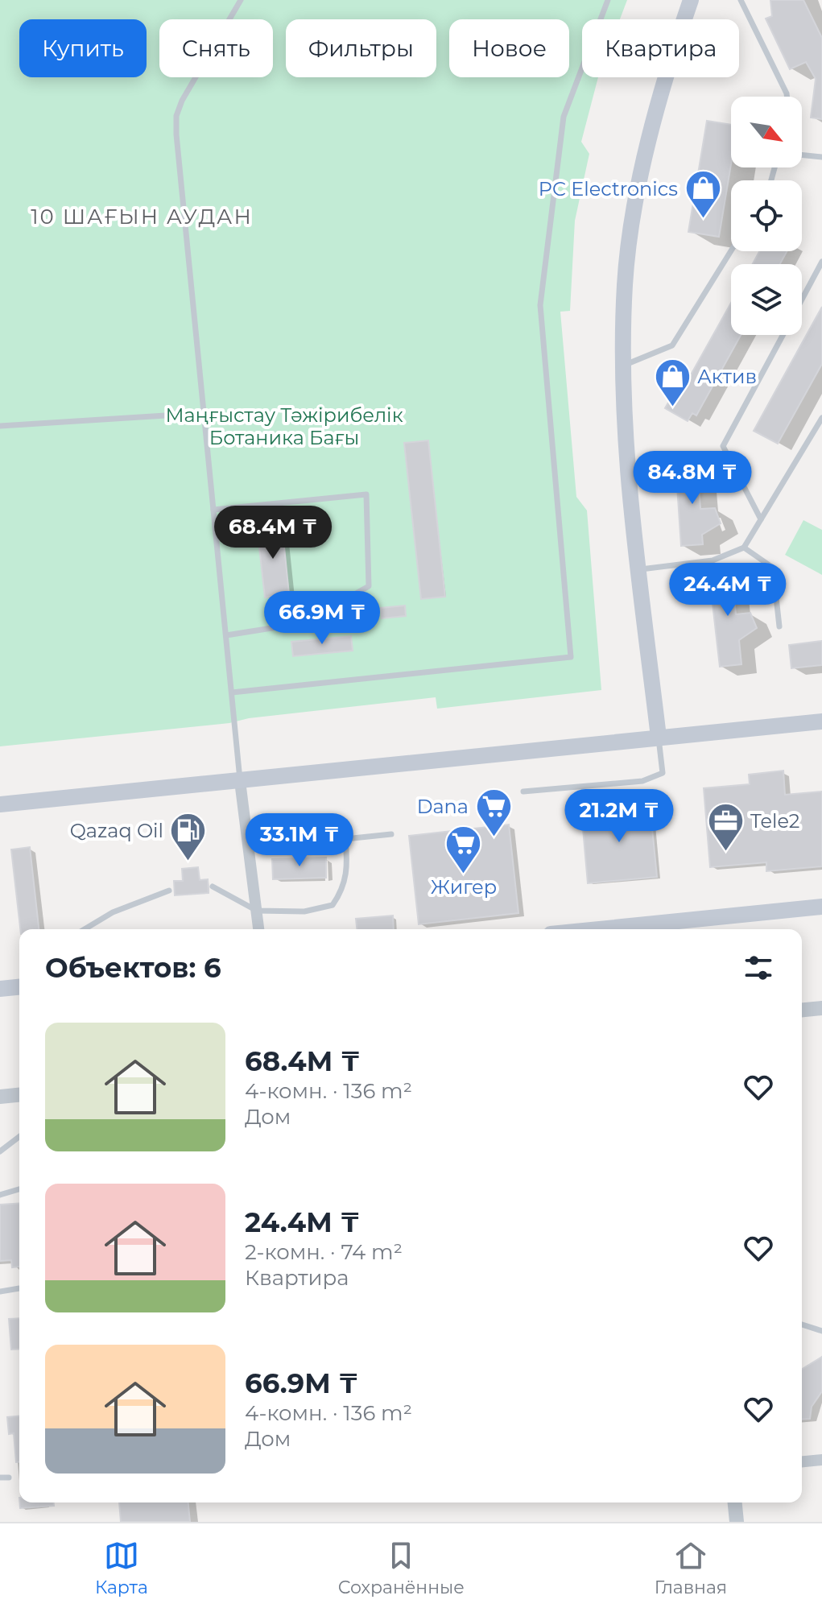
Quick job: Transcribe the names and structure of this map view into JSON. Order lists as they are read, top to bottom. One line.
{"districts":["10 ШАҒЫН АУДАН"],"parks":["Маңғыстау Тәжірибелік Ботаника Бағы"],"places":{"shop":["PC Electronics","Актив"],"supermarket":["Dana","Жигер"],"office":["Tele2"],"fuel station":["Qazaq Oil"]},"north":"bottom right","page":{"chip":["Купить","Снять","Фильтры","Новое","Квартира"],"price":["84.8M ₸","68.4M ₸","24.4M ₸","66.9M ₸","21.2M ₸","33.1M ₸"],"heading":"Объектов: 6","list":[{"name":"68.4M ₸","note":"4-комн. · 136 m² · Дом"},{"name":"24.4M ₸","note":"2-комн. · 74 m² · Квартира"},{"name":"66.9M ₸","note":"4-комн. · 136 m² · Дом"}],"tabs":["Карта","Сохранённые","Главная"]}}
